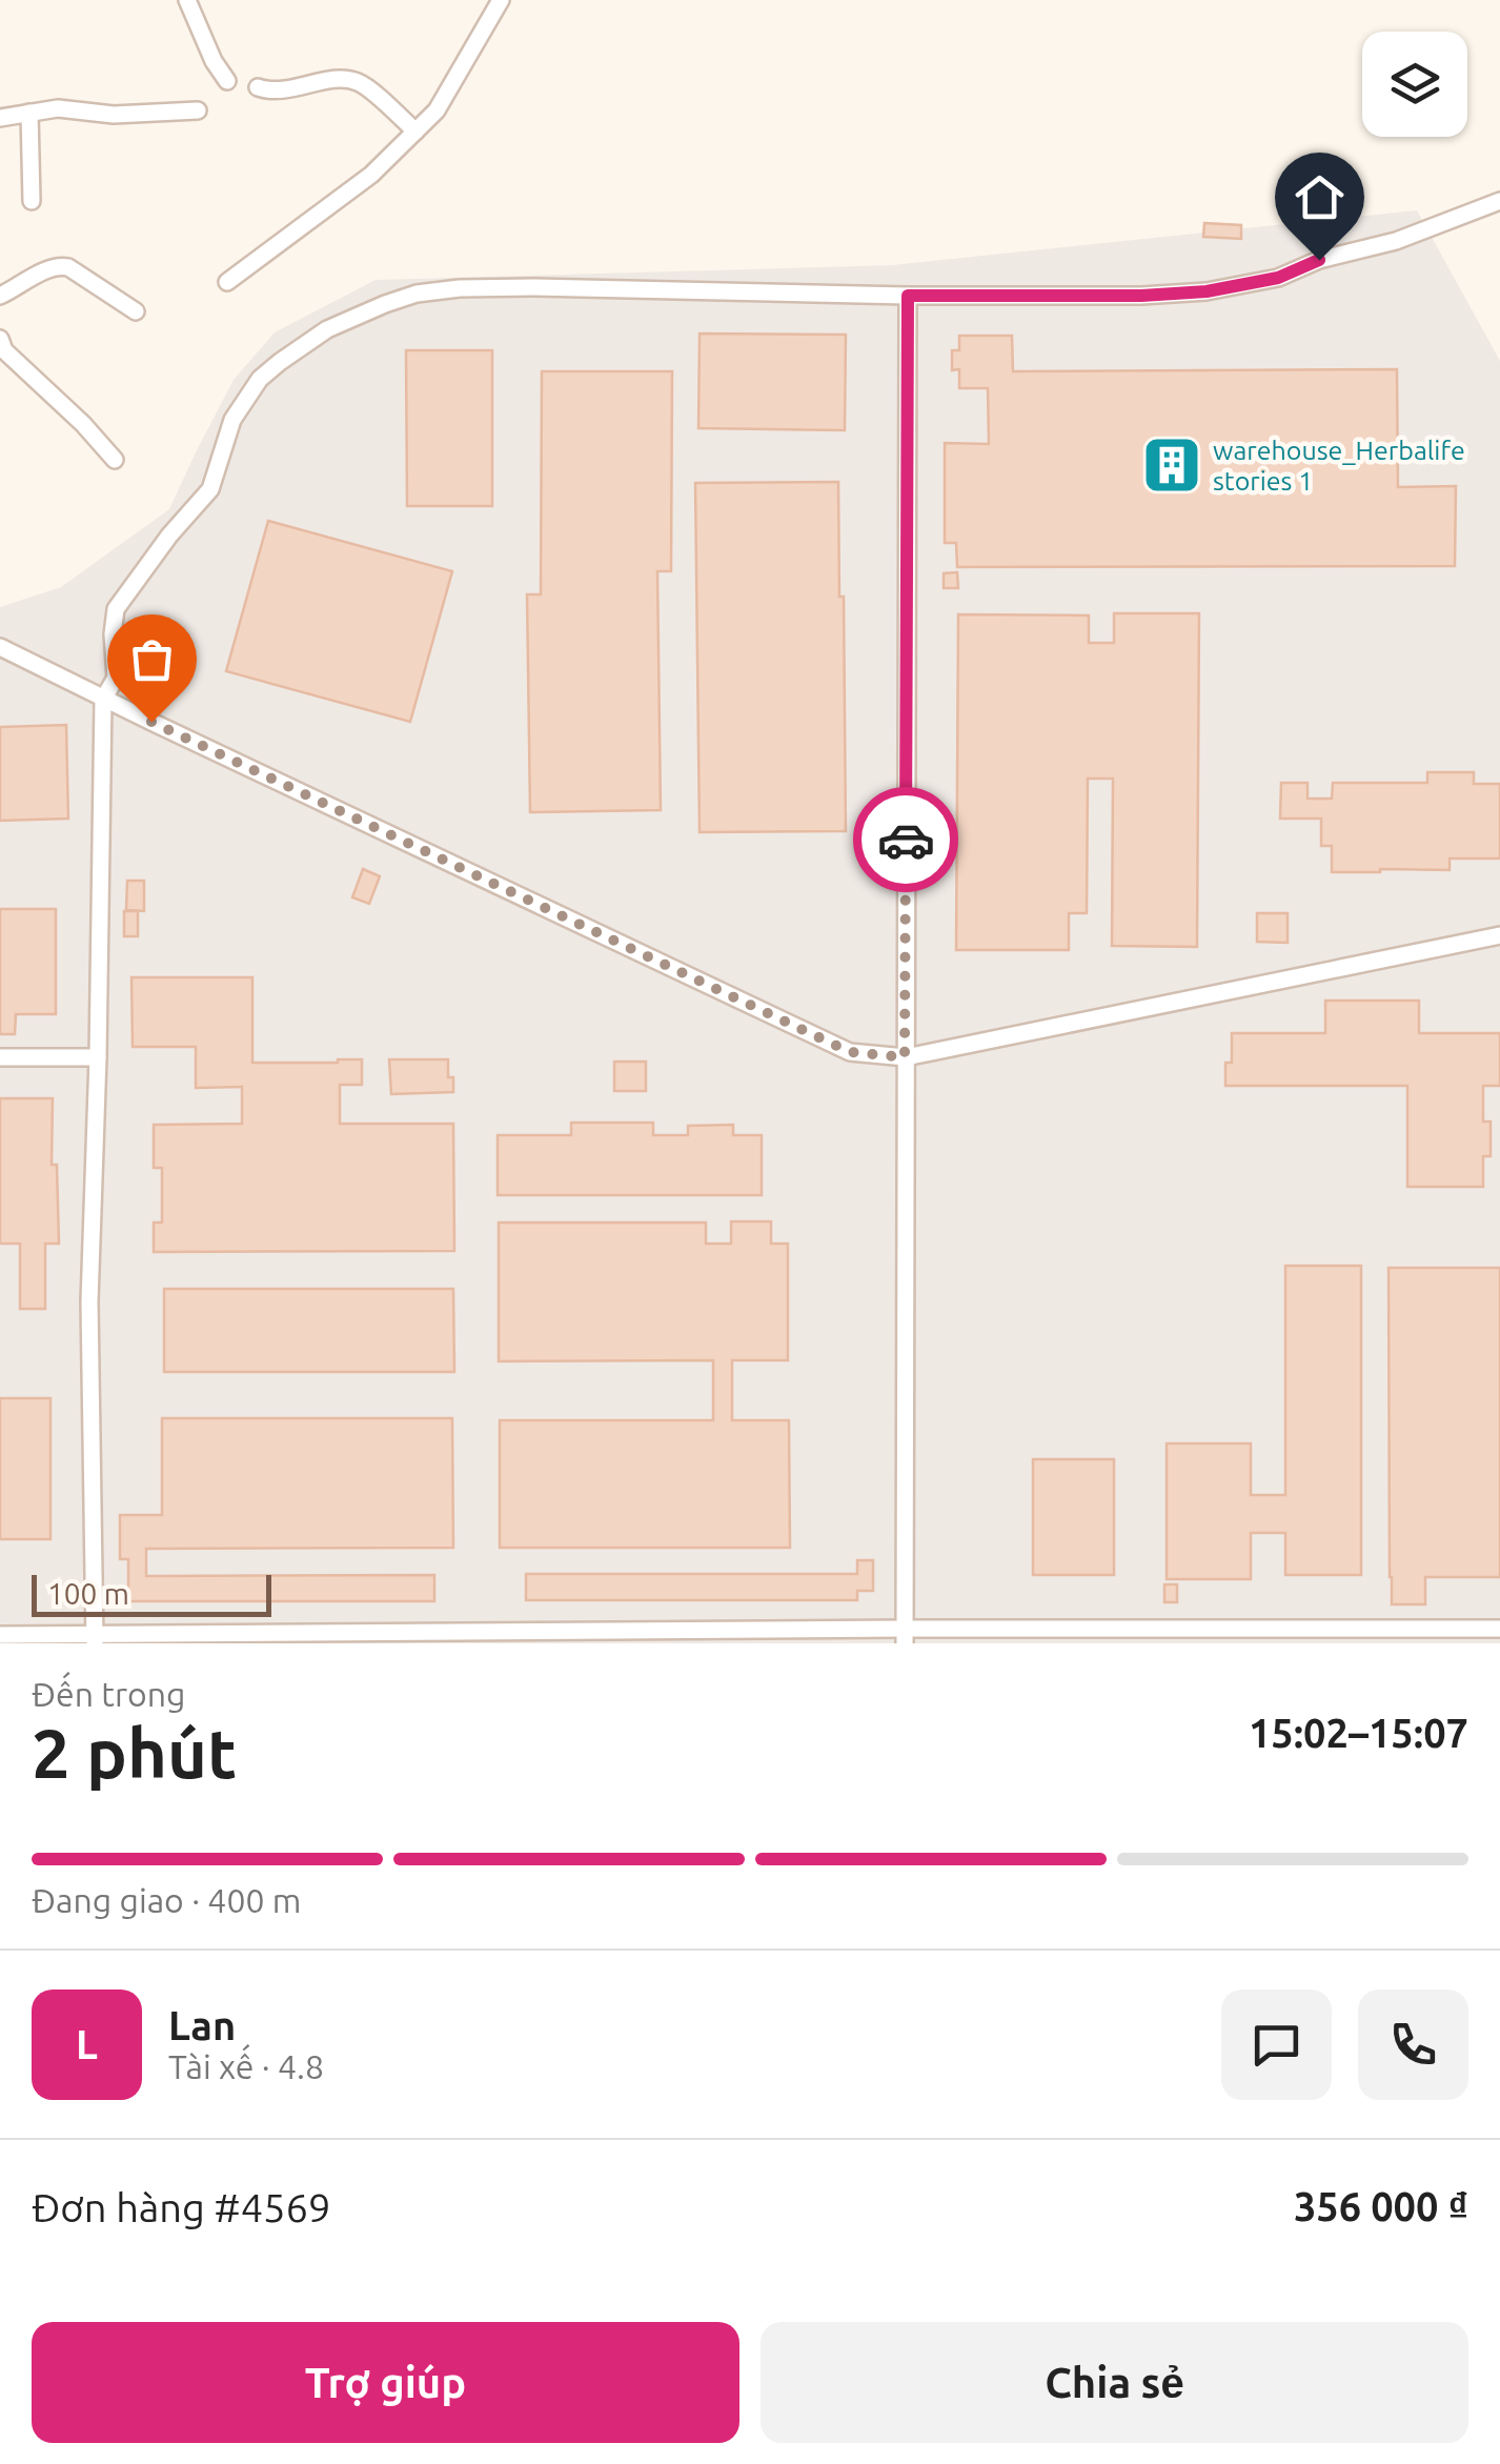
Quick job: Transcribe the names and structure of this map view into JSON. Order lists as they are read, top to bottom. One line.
{"places":{"building":["warehouse_Herbalife stories 1"]},"scale_bar":"100 m","page":{"scale":"100 m","heading":["2 phút","Đến trong","15:02–15:07"],"panel":["Lan","Tài xế · 4.8","Đơn hàng #4569","356 000 ₫"],"bar":"Đang giao · 400 m","round":"L","buttons":["Trợ giúp","Chia sẻ"]}}
